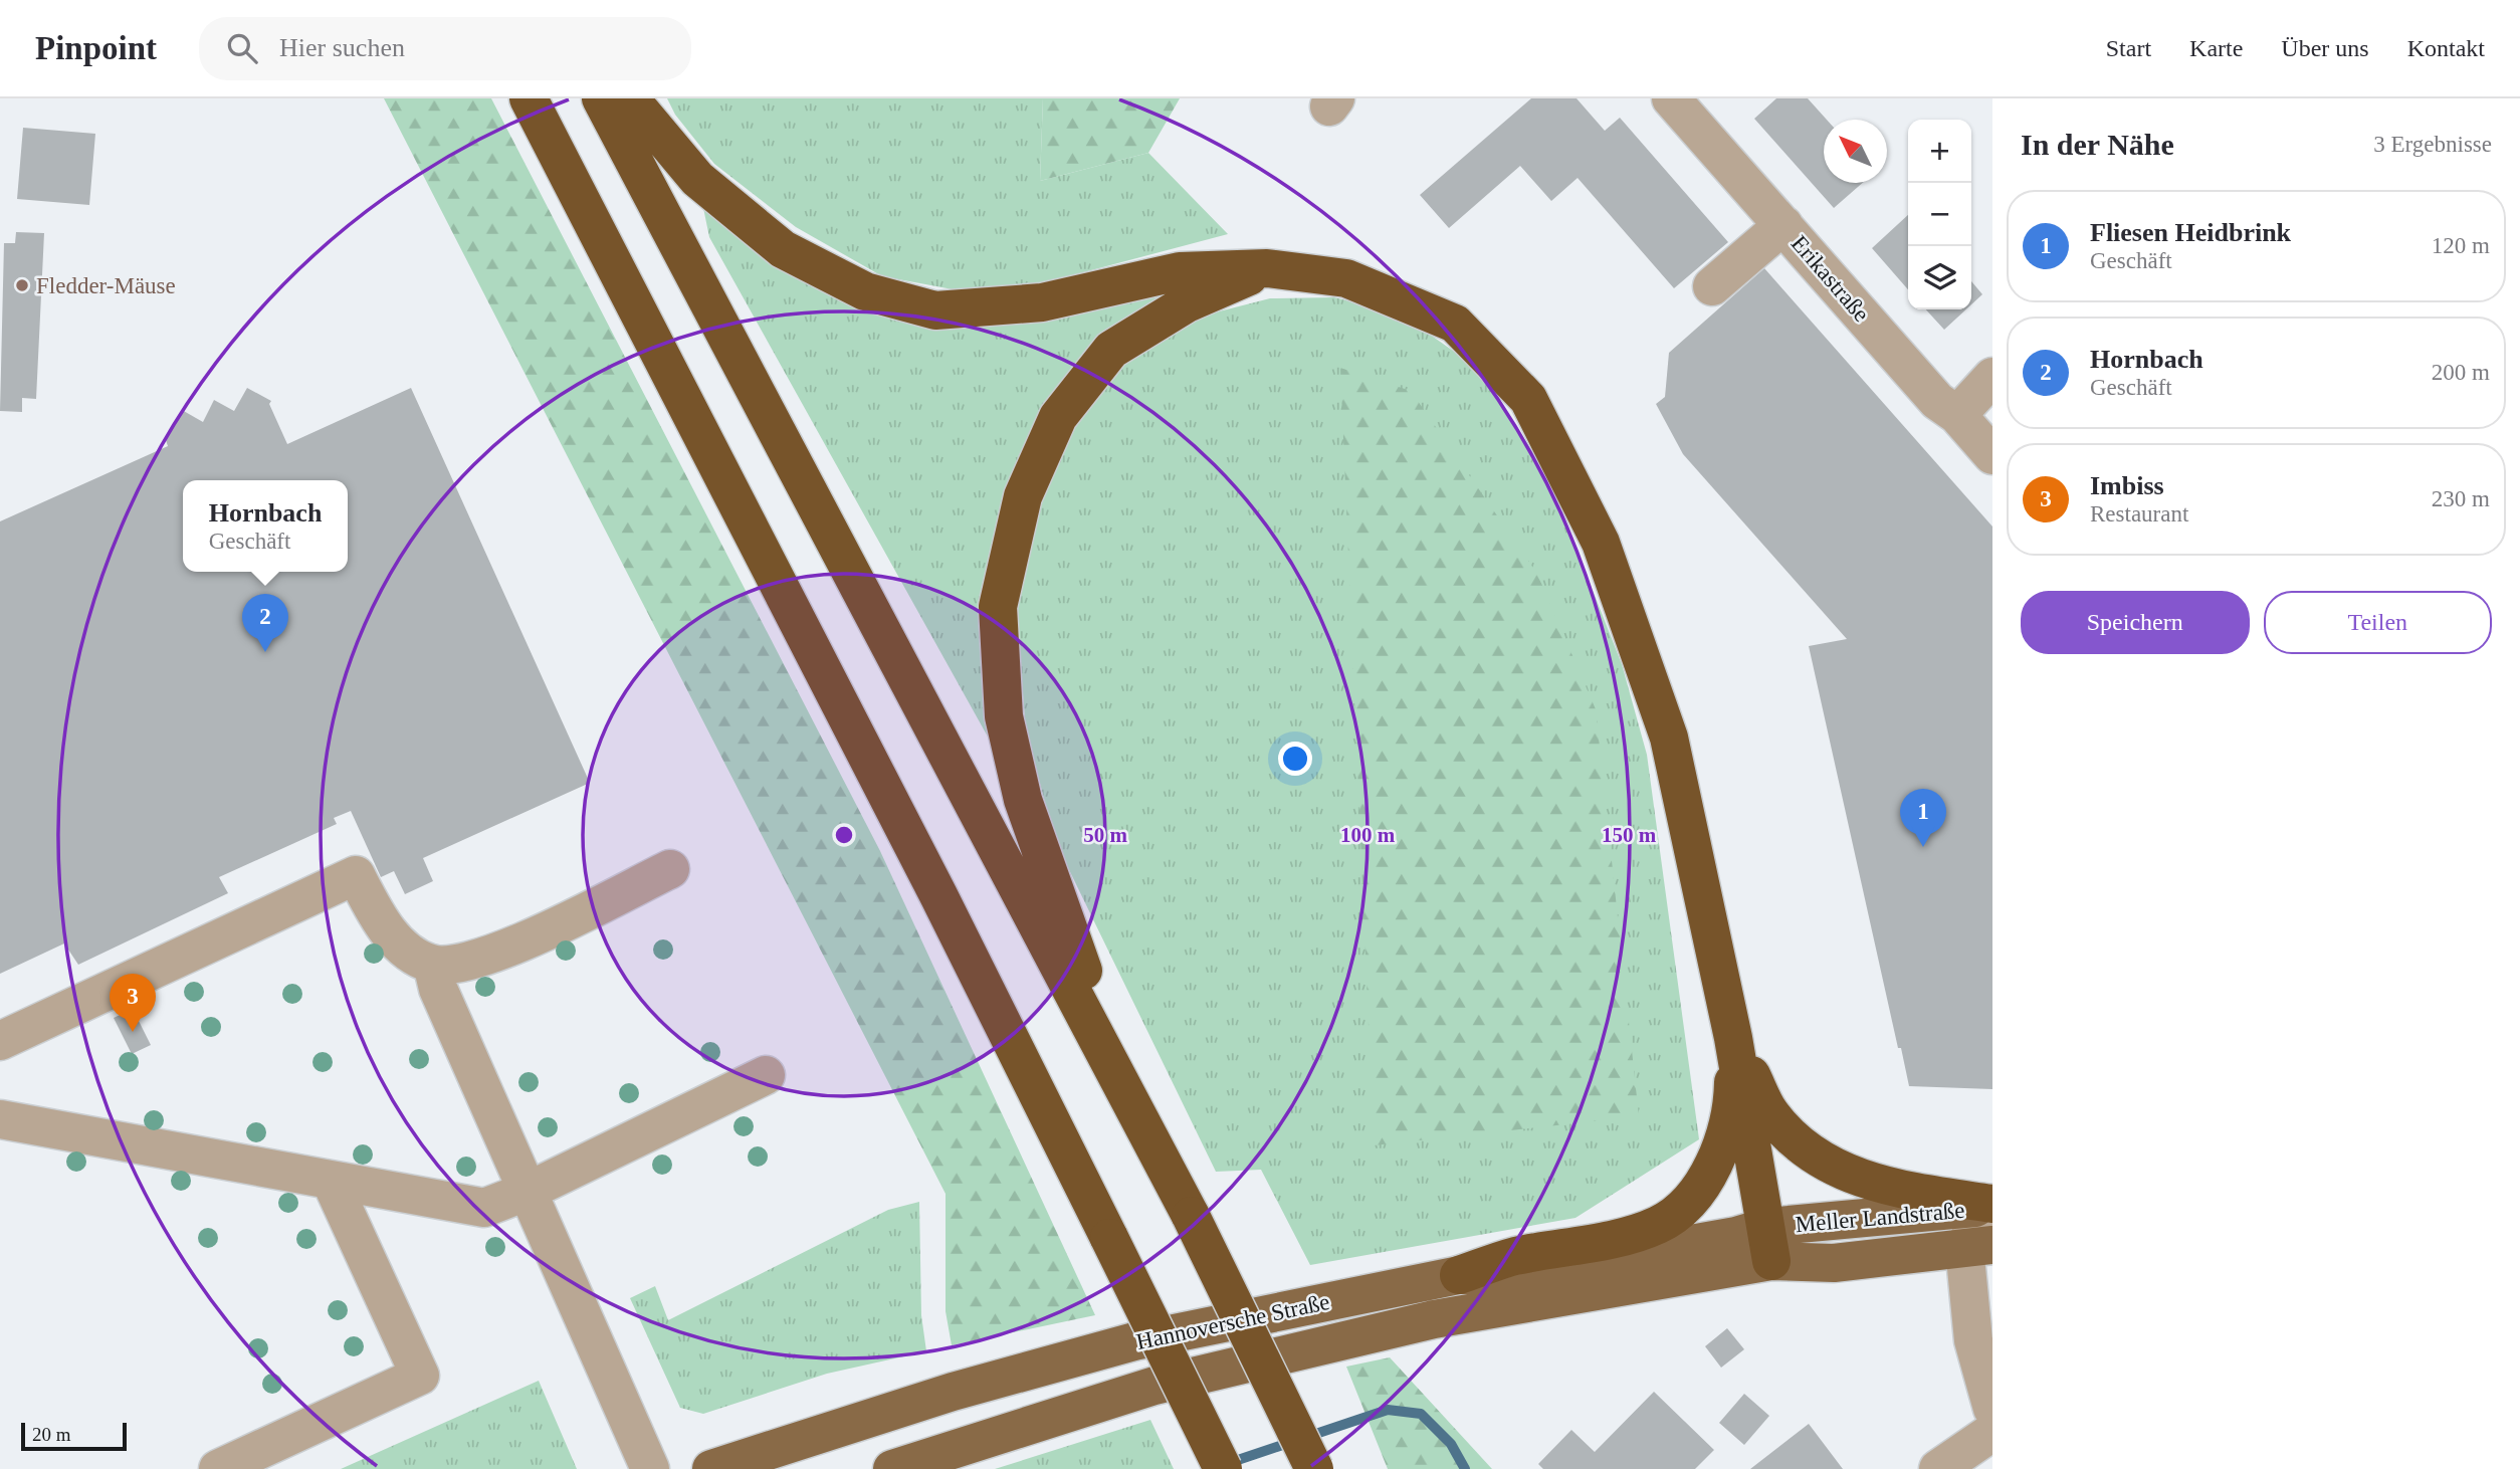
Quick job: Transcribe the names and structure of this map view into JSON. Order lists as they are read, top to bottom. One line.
{"streets":{"main road":["Meller Landstraße","Hannoversche Straße"],"street":["Erikastraße"]},"crossings":[["Meller Landstraße","Hannoversche Straße"]],"places":["Fledder-Mäuse"],"scale_bar":"20 m","north":"top left","page":{"header":"Pinpoint","search":"Hier suchen","nav":["Start","Karte","Über uns","Kontakt"],"heading":["In der Nähe","3 Ergebnisse"],"map_buttons":["+","−"],"list":[{"mark":"1","name":"Fliesen Heidbrink","note":"Geschäft","value":"120 m"},{"mark":"2","name":"Hornbach","note":"Geschäft","value":"200 m"},{"mark":"3","name":"Imbiss","note":"Restaurant","value":"230 m"}],"popup":["Hornbach","Geschäft"],"buttons":["Speichern","Teilen"],"pins":["2","1","3"],"scale":"20 m"},"rings":["50 m","100 m","150 m"]}
